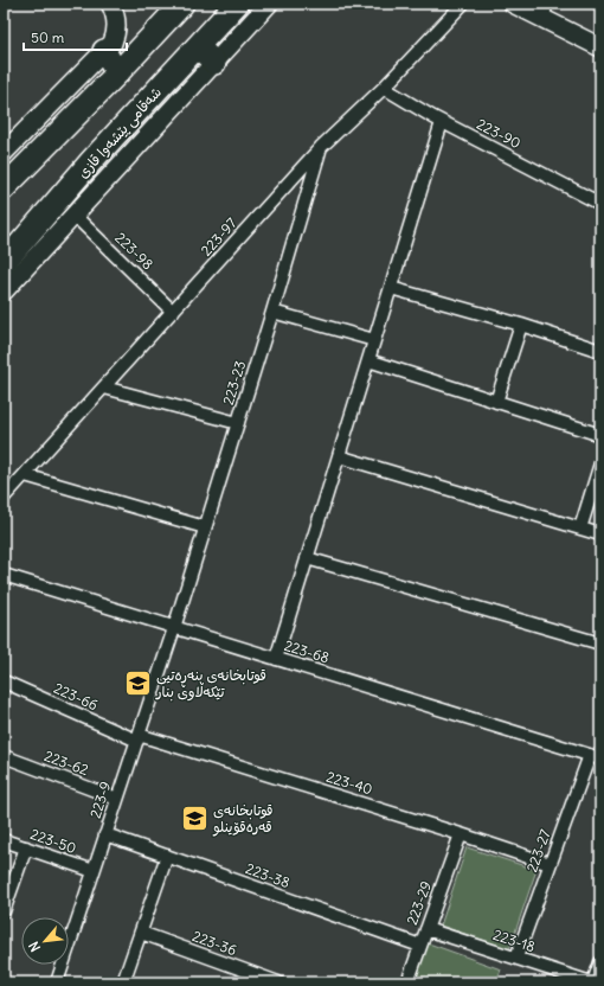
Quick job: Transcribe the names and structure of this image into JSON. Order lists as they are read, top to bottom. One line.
{"streets":{"highway":["شەقامی پێشەوا قازی"],"street":["223-90","223-97","223-98","223-23","223-68","223-66","223-62","223-40","223-9","223-50","223-27","223-38","223-29","223-18","223-36"]},"crossings":[["223-90","223-97"],["223-97","223-98"],["223-97","223-23"],["223-23","223-68"],["223-23","223-9"],["223-68","223-9"],["223-68","223-27"],["223-66","223-40"],["223-66","223-9"],["223-62","223-9"],["223-40","223-9"],["223-40","223-27"],["223-40","223-29"],["223-9","223-50"],["223-9","223-38"],["223-27","223-18"],["223-38","223-29"],["223-29","223-18"]],"places":{"school or university":["قوتابخانەی بنەڕەتیی تێکەڵاوی بنار","قوتابخانەی قەرەقۆینلو"]},"scale_bar":"50 m","north":"bottom left"}
